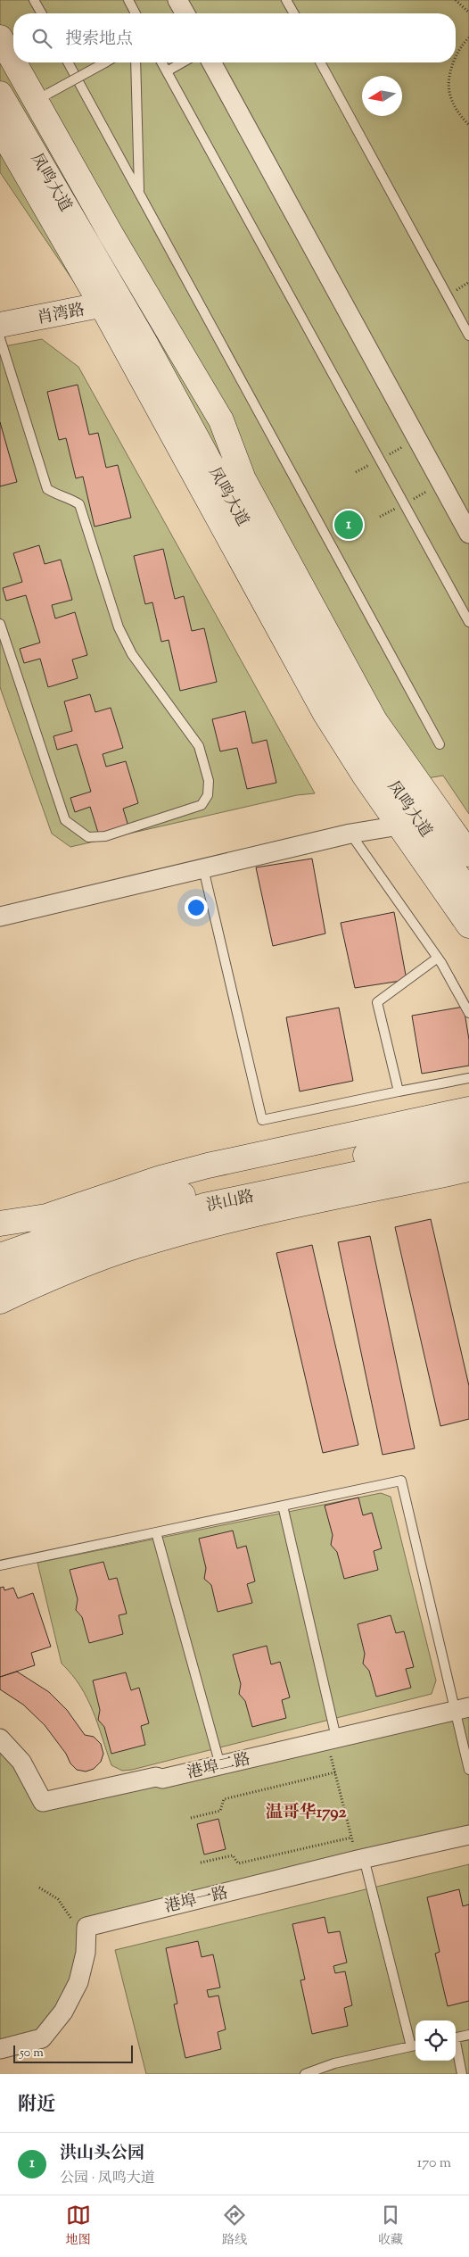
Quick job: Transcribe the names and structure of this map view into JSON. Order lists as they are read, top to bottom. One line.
{"streets":{"street":["凤鸣大道","肖湾路","洪山路","港埠二路","港埠一路"]},"crossings":[["凤鸣大道","肖湾路"]],"districts":["温哥华1792"],"scale_bar":"50 m","north":"left","page":{"search":"搜索地点","pins":"1","scale":"50 m","heading":"附近","list":[{"mark":"1","name":"洪山头公园","note":"公园 · 凤鸣大道","value":"170 m"}],"nav":["地图","路线","收藏"]}}
